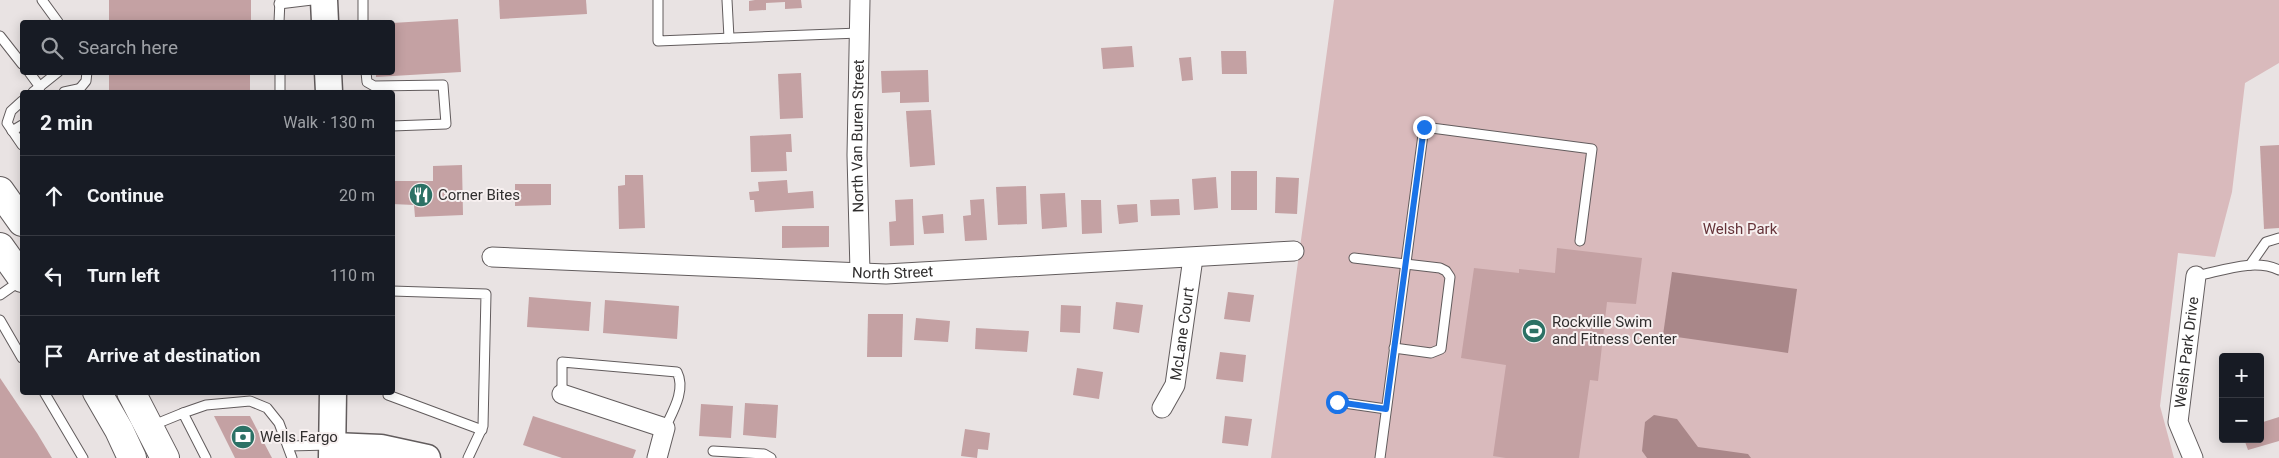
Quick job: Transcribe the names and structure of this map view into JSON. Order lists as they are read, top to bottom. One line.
{"streets":{"street":["North Van Buren Street","North Street","McLane Court","Welsh Park Drive"]},"crossings":[["North Van Buren Street","North Street"],["North Street","McLane Court"]],"parks":["Welsh Park"],"places":{"restaurant":["Corner Bites"],"sports":["Rockville Swim and Fitness Center"],"bank":["Wells Fargo"]},"page":{"search":"Search here","heading":["2 min","Walk · 130 m"],"list":[["Continue","20 m"],["Turn left","110 m"],"Arrive at destination"],"map_buttons":["+","−"]}}
